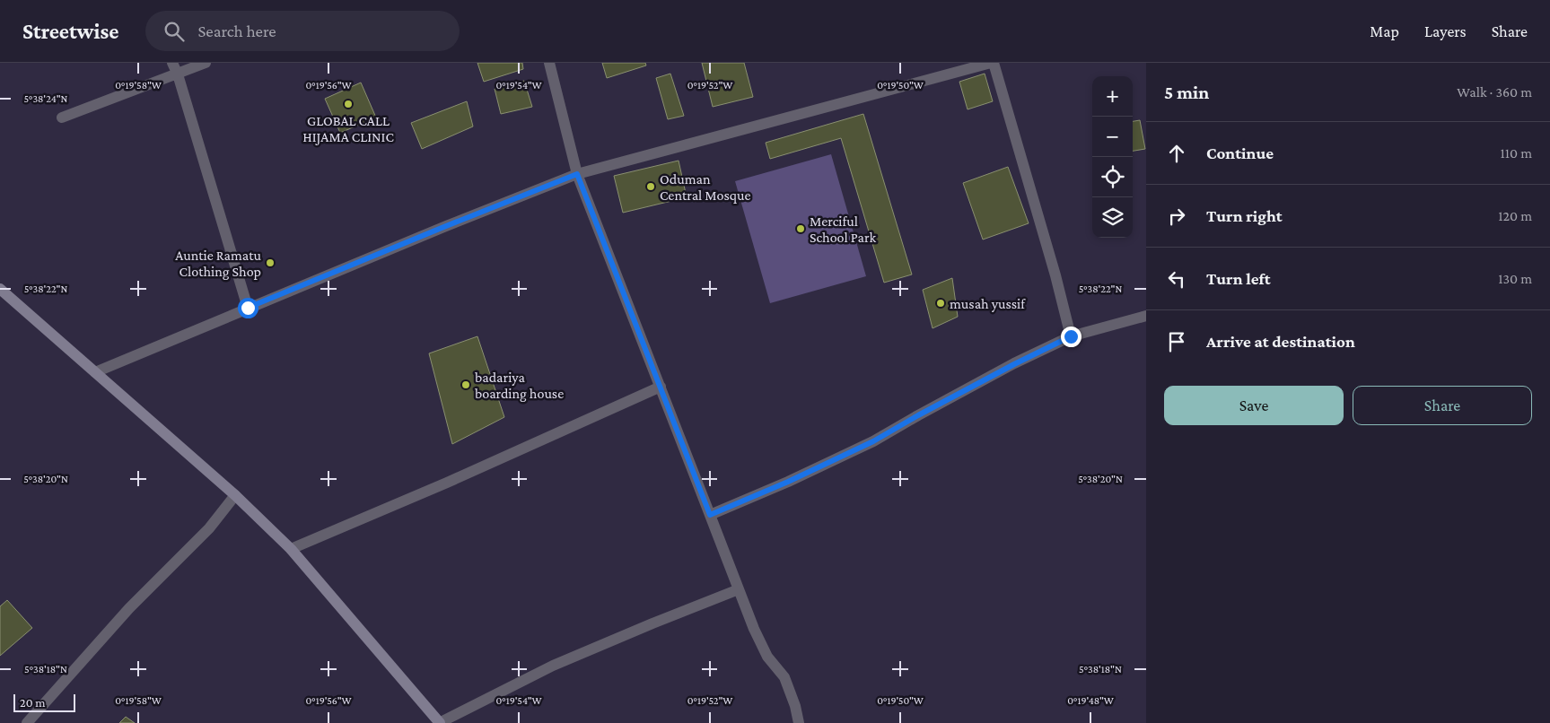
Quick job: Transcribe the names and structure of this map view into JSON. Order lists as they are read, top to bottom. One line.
{"places":["GLOBAL CALL HIJAMA CLINIC","Oduman Central Mosque","Merciful School Park","Auntie Ramatu Clothing Shop","musah yussif","badariya boarding house"],"scale_bar":"20 m","page":{"header":"Streetwise","search":"Search here","nav":["Map","Layers","Share"],"heading":["5 min","Walk · 360 m"],"map_buttons":["+","−"],"list":[["Continue","110 m"],["Turn right","120 m"],["Turn left","130 m"],"Arrive at destination"],"buttons":["Save","Share"],"scale":"20 m"},"coordinates":["0°19'58\"W","0°19'56\"W","0°19'54\"W","0°19'52\"W","0°19'50\"W","5°38'24\"N","5°38'22\"N","5°38'20\"N","5°38'18\"N","0°19'48\"W"]}
